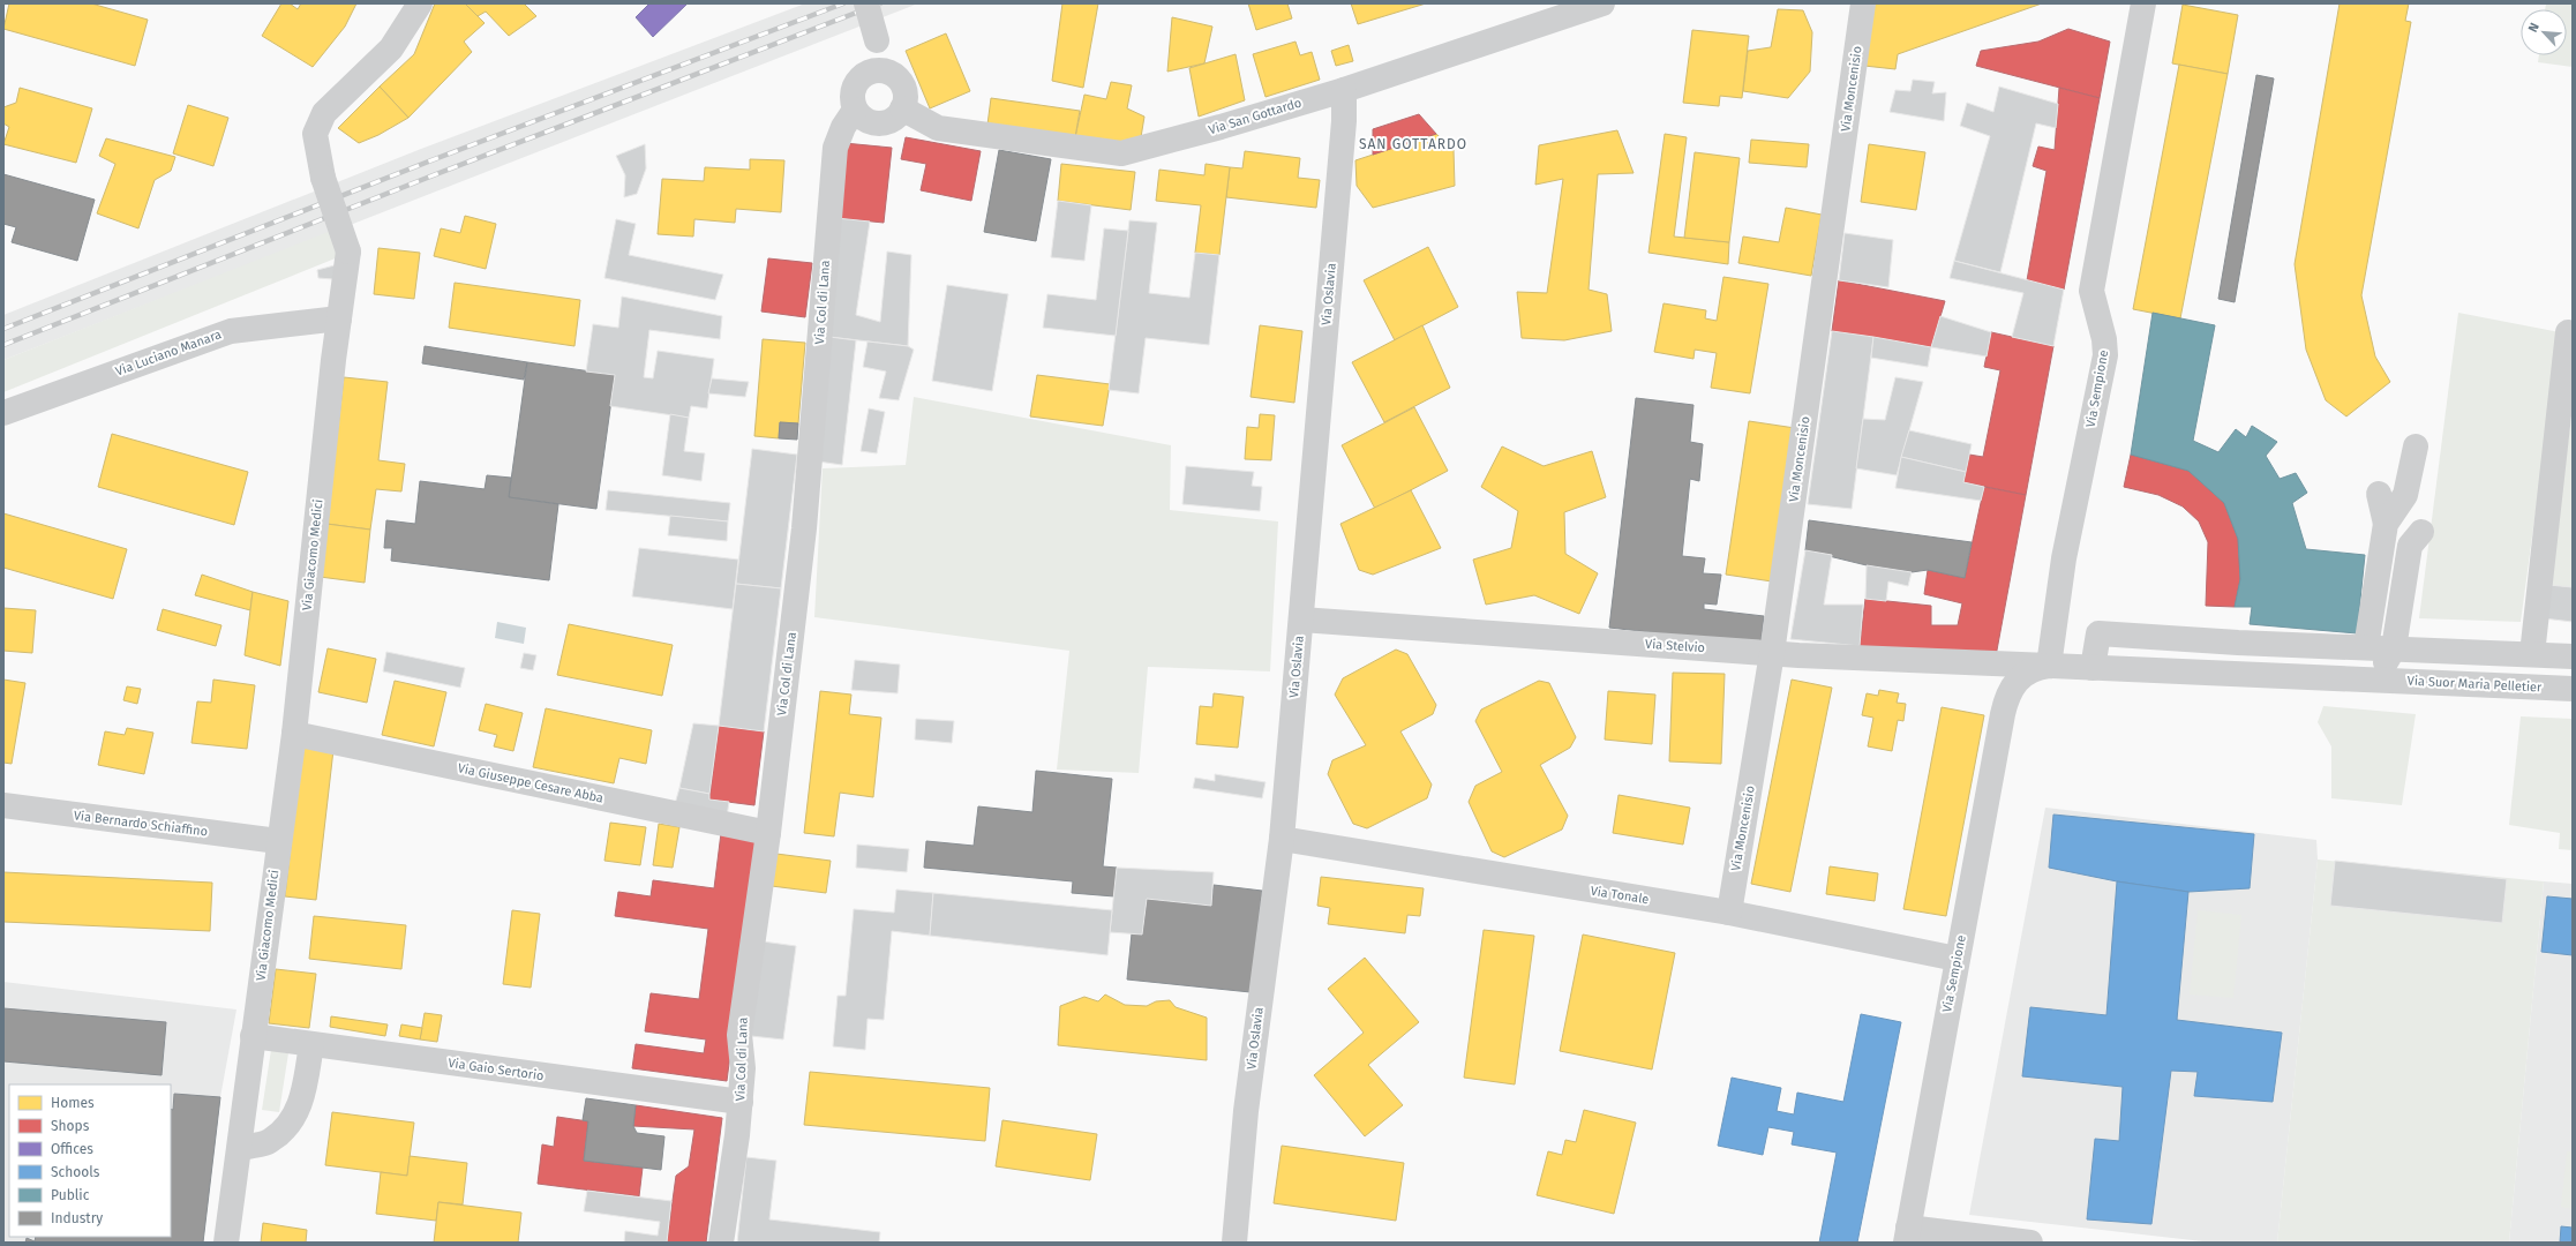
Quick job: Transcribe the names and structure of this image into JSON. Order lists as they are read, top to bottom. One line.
{"streets":{"street":["Via Moncenisio","Via San Gottardo","Via Oslavia","Via Col di Lana","Via Luciano Manara","Via Sempione","Via Giacomo Medici","Via Stelvio","Via Suor Maria Pelletier","Via Giuseppe Cesare Abba","Via Bernardo Schiaffino","Via Tonale","Via Gaio Sertorio"]},"crossings":[["Via Moncenisio","Via Stelvio"],["Via Moncenisio","Via Tonale"],["Via San Gottardo","Via Oslavia"],["Via San Gottardo","Via Col di Lana"],["Via Oslavia","Via Stelvio"],["Via Oslavia","Via Tonale"],["Via Col di Lana","Via Giuseppe Cesare Abba"],["Via Col di Lana","Via Gaio Sertorio"],["Via Luciano Manara","Via Giacomo Medici"],["Via Sempione","Via Stelvio"],["Via Sempione","Via Suor Maria Pelletier"],["Via Sempione","Via Tonale"],["Via Giacomo Medici","Via Giuseppe Cesare Abba"],["Via Giacomo Medici","Via Bernardo Schiaffino"],["Via Giacomo Medici","Via Gaio Sertorio"],["Via Stelvio","Via Suor Maria Pelletier"]],"districts":["SAN GOTTARDO"],"legend":["Homes","Shops","Offices","Schools","Public","Industry"],"north":"top left"}
